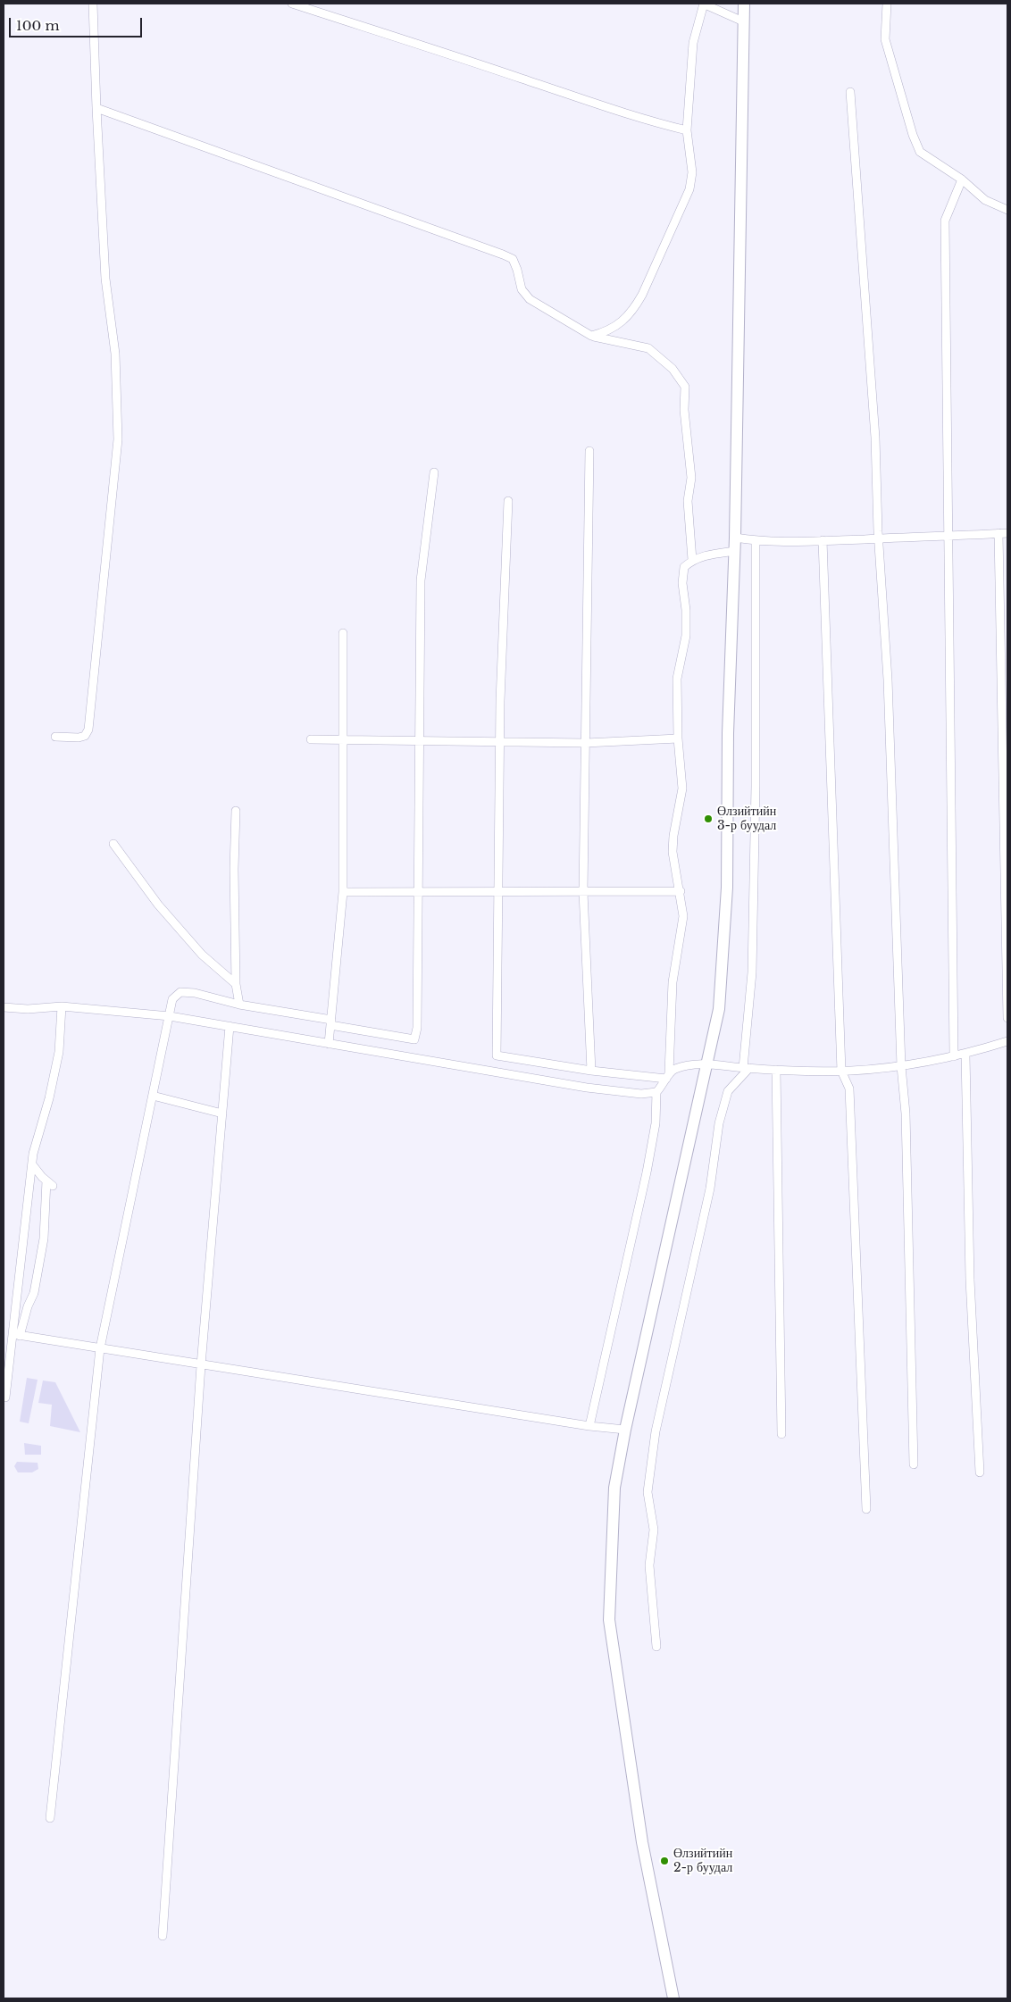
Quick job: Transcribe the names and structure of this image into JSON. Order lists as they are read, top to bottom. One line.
{"places":["Өлзийтийн 3-р буудал","Өлзийтийн 2-р буудал"],"scale_bar":"100 m"}
